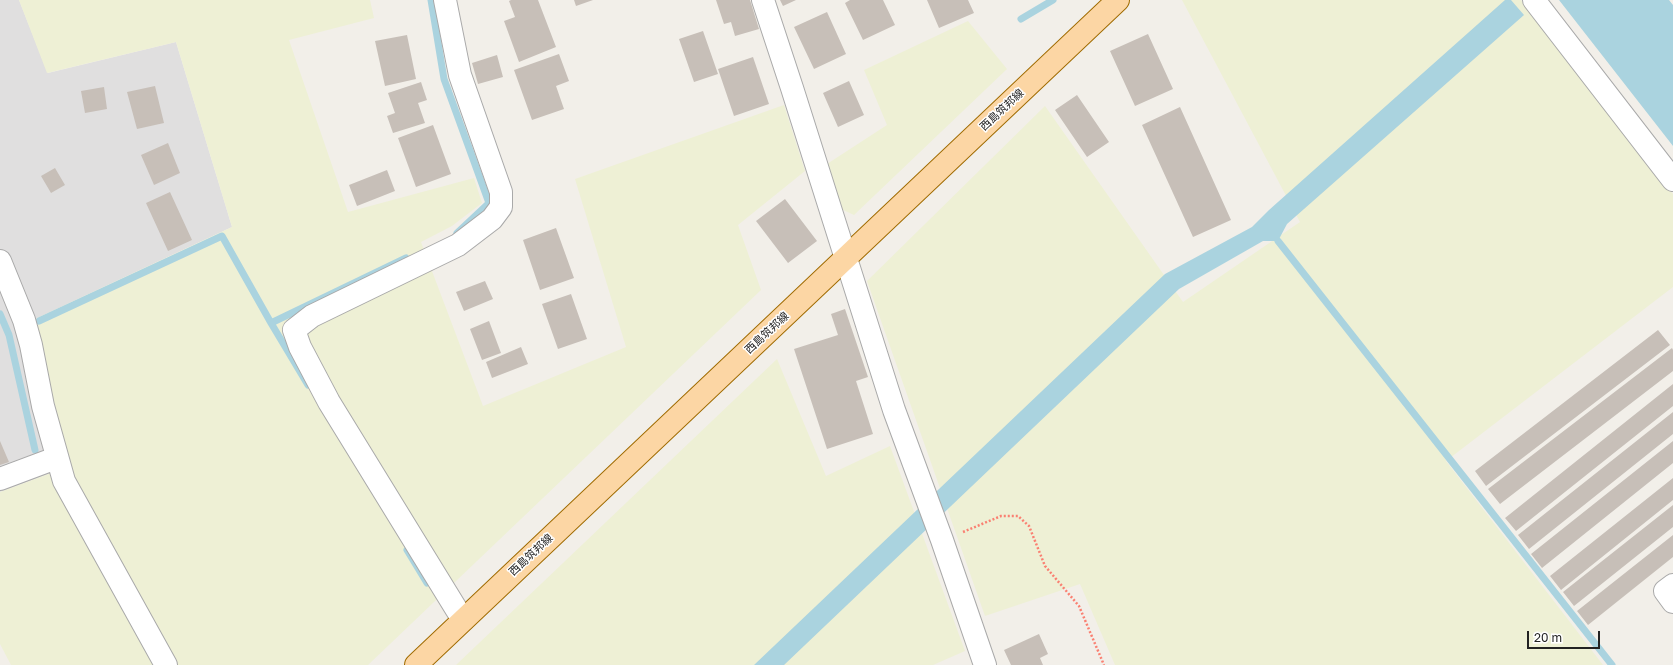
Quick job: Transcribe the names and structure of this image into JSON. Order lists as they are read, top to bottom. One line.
{"streets":{"main road":["西島筑邦線"]},"scale_bar":"20 m"}
